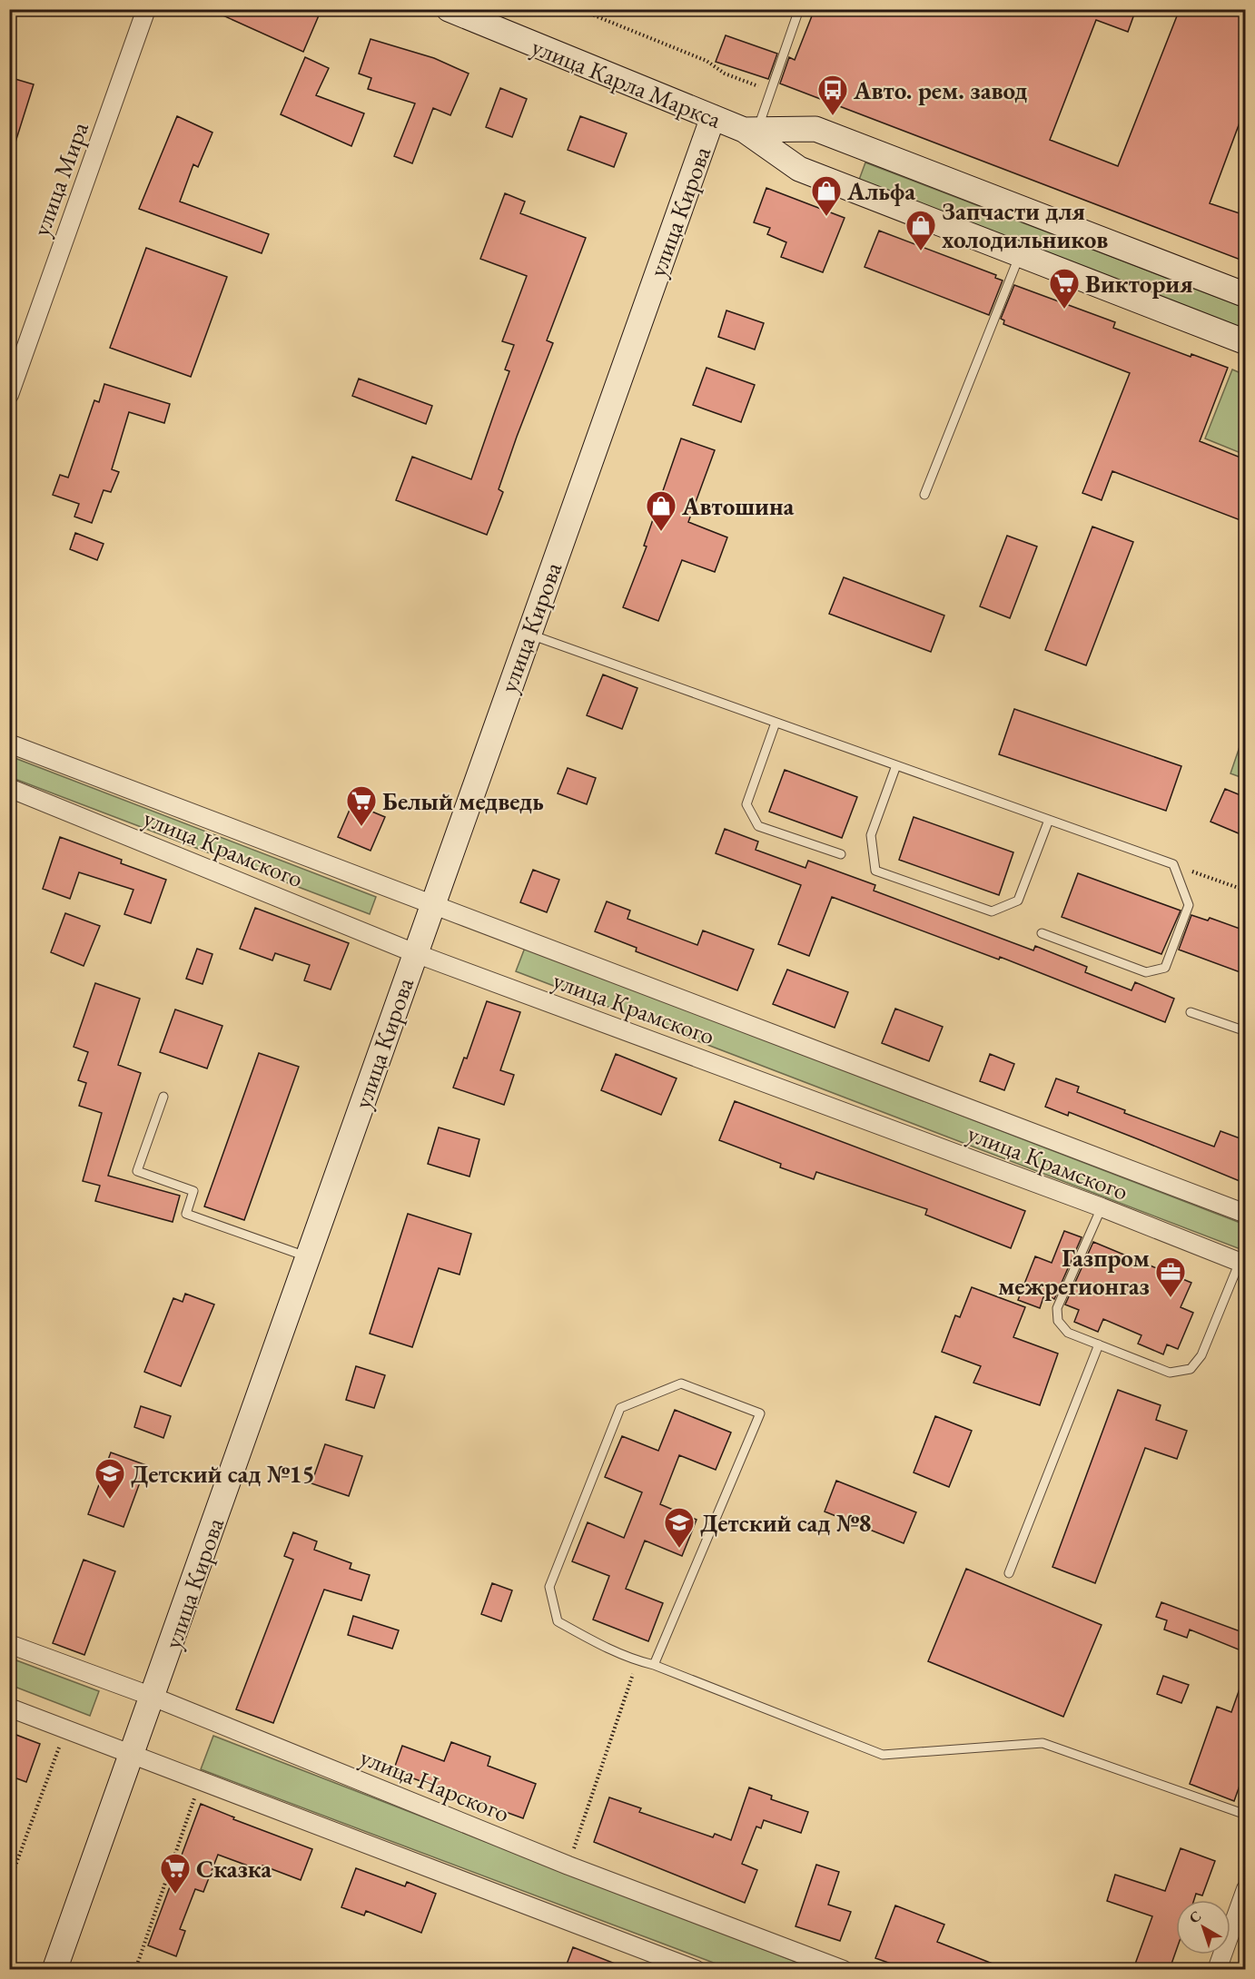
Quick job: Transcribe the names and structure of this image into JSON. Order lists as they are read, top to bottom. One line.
{"streets":{"main road":["улица Карла Маркса","улица Кирова"],"street":["улица Мира","улица Крамского","улица Нарского"]},"crossings":[["улица Карла Маркса","улица Кирова"],["улица Кирова","улица Крамского"],["улица Кирова","улица Нарского"]],"places":{"bus stop":["Авто. рем. завод"],"shop":["Альфа","Запчасти для холодильников","Автошина"],"supermarket":["Виктория","Белый медведь","Сказка"],"office":["Газпром межрегионгаз"],"school or university":["Детский сад №15","Детский сад №8"]},"north":"top left"}
